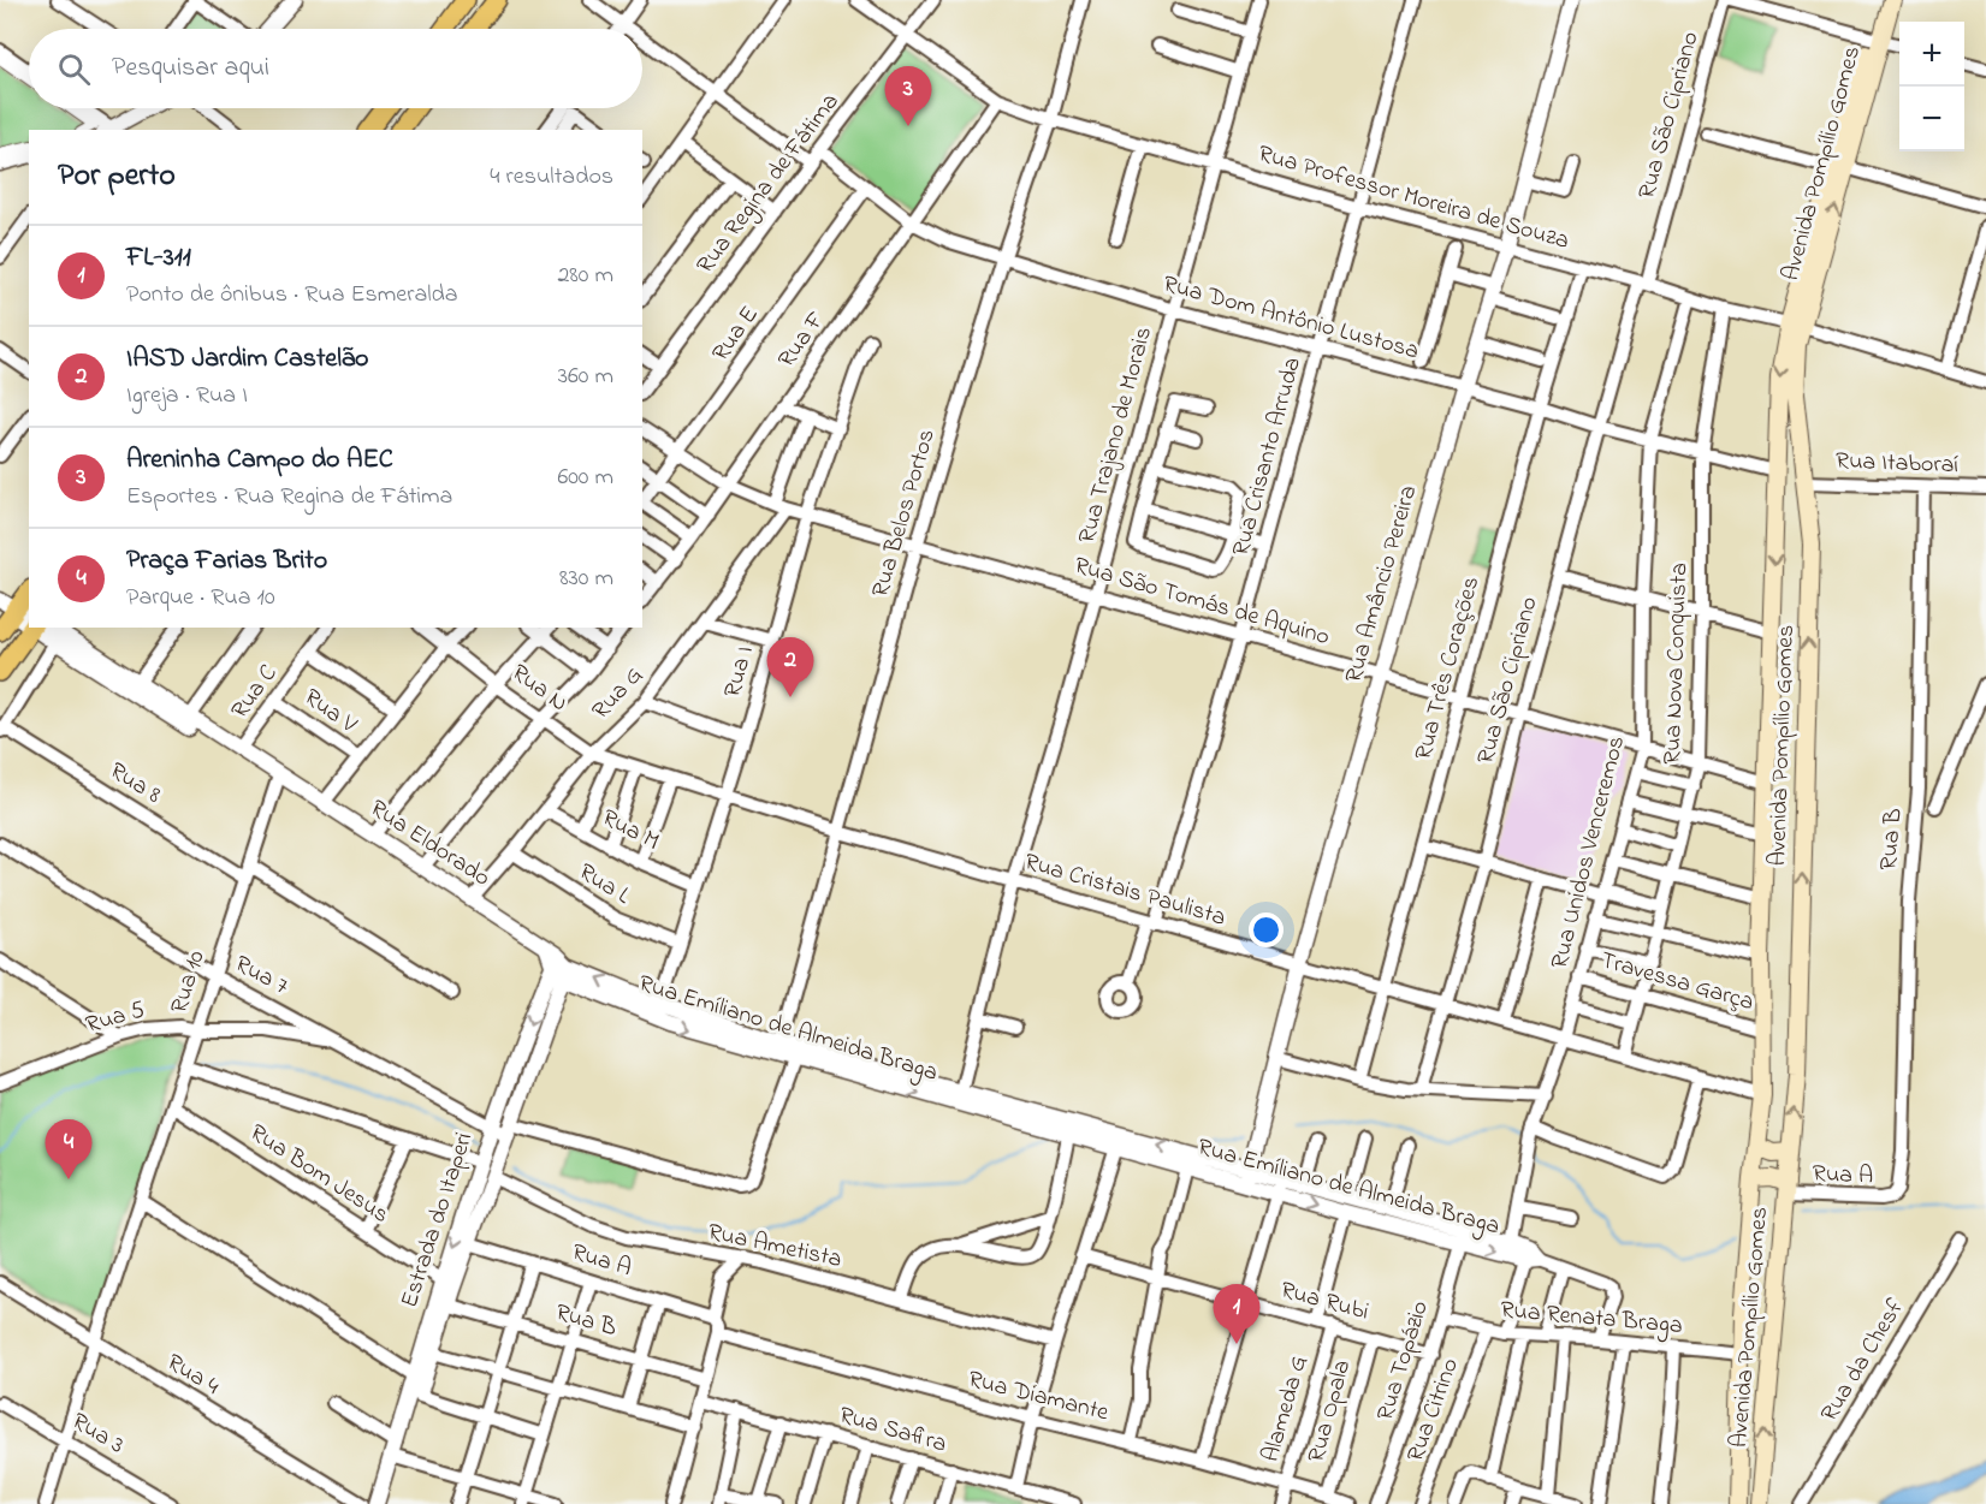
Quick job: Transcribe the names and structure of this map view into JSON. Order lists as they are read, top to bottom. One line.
{"streets":{"main road":["Avenida Pompílio Gomes"],"street":["Rua São Cipriano","Rua Regina de Fátima","Rua Professor Moreira de Souza","Rua Dom Antônio Lustosa","Rua E","Rua F","Rua Trajano de Morais","Rua Crisanto Arruda","Rua Itaboraí","Rua Belos Portos","Rua Amâncio Pereira","Rua São Tomás de Aquino","Rua Nova Conquista","Rua Três Corações","Rua I","Rua N","Rua C","Rua G","Rua V","Rua 8","Rua M","Rua B","Rua Eldorado","Rua Unidos Venceremos","Rua L","Rua Cristais Paulista","Rua 7","Rua 10","Travessa Garça","Rua 5","Rua Emíliano de Almeida Braga","Rua Bom Jesus","Rua A","Estrada do Itaperi","Rua Ametista","Rua Rubi","Rua Renata Braga","Rua Topázio","Rua da Chesf","Rua 4","Rua Diamante","Alameda G","Rua Citrino","Rua Opala","Rua Safira","Rua 3"]},"crossings":[["Rua São Cipriano","Rua Professor Moreira de Souza"],["Rua São Cipriano","Rua Dom Antônio Lustosa"],["Rua São Cipriano","Rua São Tomás de Aquino"],["Rua São Cipriano","Rua Cristais Paulista"],["Avenida Pompílio Gomes","Rua Professor Moreira de Souza"],["Avenida Pompílio Gomes","Rua Dom Antônio Lustosa"],["Avenida Pompílio Gomes","Rua Itaboraí"],["Avenida Pompílio Gomes","Rua São Tomás de Aquino"],["Avenida Pompílio Gomes","Rua Cristais Paulista"],["Avenida Pompílio Gomes","Travessa Garça"],["Avenida Pompílio Gomes","Rua A"],["Avenida Pompílio Gomes","Rua Renata Braga"],["Rua Regina de Fátima","Rua Professor Moreira de Souza"],["Rua Regina de Fátima","Rua Dom Antônio Lustosa"],["Rua Professor Moreira de Souza","Rua F"],["Rua Professor Moreira de Souza","Rua Trajano de Morais"],["Rua Professor Moreira de Souza","Rua Crisanto Arruda"],["Rua Professor Moreira de Souza","Rua Belos Portos"],["Rua Professor Moreira de Souza","Rua Amâncio Pereira"],["Rua Professor Moreira de Souza","Rua Nova Conquista"],["Rua Professor Moreira de Souza","Rua Três Corações"],["Rua Professor Moreira de Souza","Rua Unidos Venceremos"],["Rua Dom Antônio Lustosa","Rua E"],["Rua Dom Antônio Lustosa","Rua F"],["Rua Dom Antônio Lustosa","Rua Trajano de Morais"],["Rua Dom Antônio Lustosa","Rua Crisanto Arruda"],["Rua Dom Antônio Lustosa","Rua Belos Portos"],["Rua Dom Antônio Lustosa","Rua Amâncio Pereira"],["Rua Dom Antônio Lustosa","Rua Nova Conquista"],["Rua Dom Antônio Lustosa","Rua Três Corações"],["Rua Dom Antônio Lustosa","Rua Unidos Venceremos"],["Rua E","Rua São Tomás de Aquino"],["Rua F","Rua São Tomás de Aquino"],["Rua Trajano de Morais","Rua São Tomás de Aquino"],["Rua Trajano de Morais","Rua Cristais Paulista"],["Rua Trajano de Morais","Rua Emíliano de Almeida Braga"],["Rua Crisanto Arruda","Rua São Tomás de Aquino"],["Rua Crisanto Arruda","Rua Cristais Paulista"],["Rua Itaboraí","Rua B"],["Rua Belos Portos","Rua São Tomás de Aquino"],["Rua Belos Portos","Rua Cristais Paulista"],["Rua Belos Portos","Rua Emíliano de Almeida Braga"],["Rua Amâncio Pereira","Rua São Tomás de Aquino"],["Rua Amâncio Pereira","Rua Cristais Paulista"],["Rua Amâncio Pereira","Rua Emíliano de Almeida Braga"],["Rua São Tomás de Aquino","Rua Nova Conquista"],["Rua São Tomás de Aquino","Rua Três Corações"],["Rua São Tomás de Aquino","Rua I"],["Rua São Tomás de Aquino","Rua G"],["Rua São Tomás de Aquino","Rua Unidos Venceremos"],["Rua Nova Conquista","Rua Cristais Paulista"],["Rua Nova Conquista","Travessa Garça"],["Rua Três Corações","Rua Cristais Paulista"],["Rua I","Rua N"],["Rua I","Rua M"],["Rua I","Rua L"],["Rua I","Rua Cristais Paulista"],["Rua I","Rua Emíliano de Almeida Braga"],["Rua N","Rua G"],["Rua N","Rua Cristais Paulista"],["Rua C","Rua V"],["Rua C","Rua Eldorado"],["Rua G","Rua M"],["Rua G","Rua Eldorado"],["Rua G","Rua L"],["Rua 8","Rua 10"],["Rua B","Rua A"],["Rua Eldorado","Rua 10"],["Rua Eldorado","Rua Emíliano de Almeida Braga"],["Rua Eldorado","Estrada do Itaperi"],["Rua Unidos Venceremos","Rua Cristais Paulista"],["Rua Unidos Venceremos","Travessa Garça"],["Rua Unidos Venceremos","Rua Emíliano de Almeida Braga"],["Rua 7","Rua 10"],["Rua 7","Rua 5"],["Rua 7","Rua Emíliano de Almeida Braga"],["Rua 7","Estrada do Itaperi"],["Rua 10","Rua 5"],["Rua 10","Rua Bom Jesus"],["Rua 10","Rua 4"],["Rua 10","Rua 3"],["Rua Emíliano de Almeida Braga","Estrada do Itaperi"],["Rua Emíliano de Almeida Braga","Rua Renata Braga"],["Rua Emíliano de Almeida Braga","Rua Topázio"],["Rua Bom Jesus","Estrada do Itaperi"],["Rua A","Estrada do Itaperi"],["Rua A","Rua Diamante"],["Estrada do Itaperi","Rua Ametista"],["Rua Rubi","Rua Topázio"],["Rua Rubi","Alameda G"],["Rua Rubi","Rua Opala"],["Rua Renata Braga","Rua Topázio"],["Rua Renata Braga","Rua Citrino"],["Rua Diamante","Alameda G"],["Rua Diamante","Rua Opala"]],"page":{"map_buttons":["+","−"],"search":"Pesquisar aqui","pins":["3","2","4","1"],"heading":["Por perto","4 resultados"],"list":[{"mark":"1","name":"FL-311","note":"Ponto de ônibus · Rua Esmeralda","value":"280 m"},{"mark":"2","name":"IASD Jardim Castelão","note":"Igreja · Rua I","value":"360 m"},{"mark":"3","name":"Areninha Campo do AEC","note":"Esportes · Rua Regina de Fátima","value":"600 m"},{"mark":"4","name":"Praça Farias Brito","note":"Parque · Rua 10","value":"830 m"}]}}
